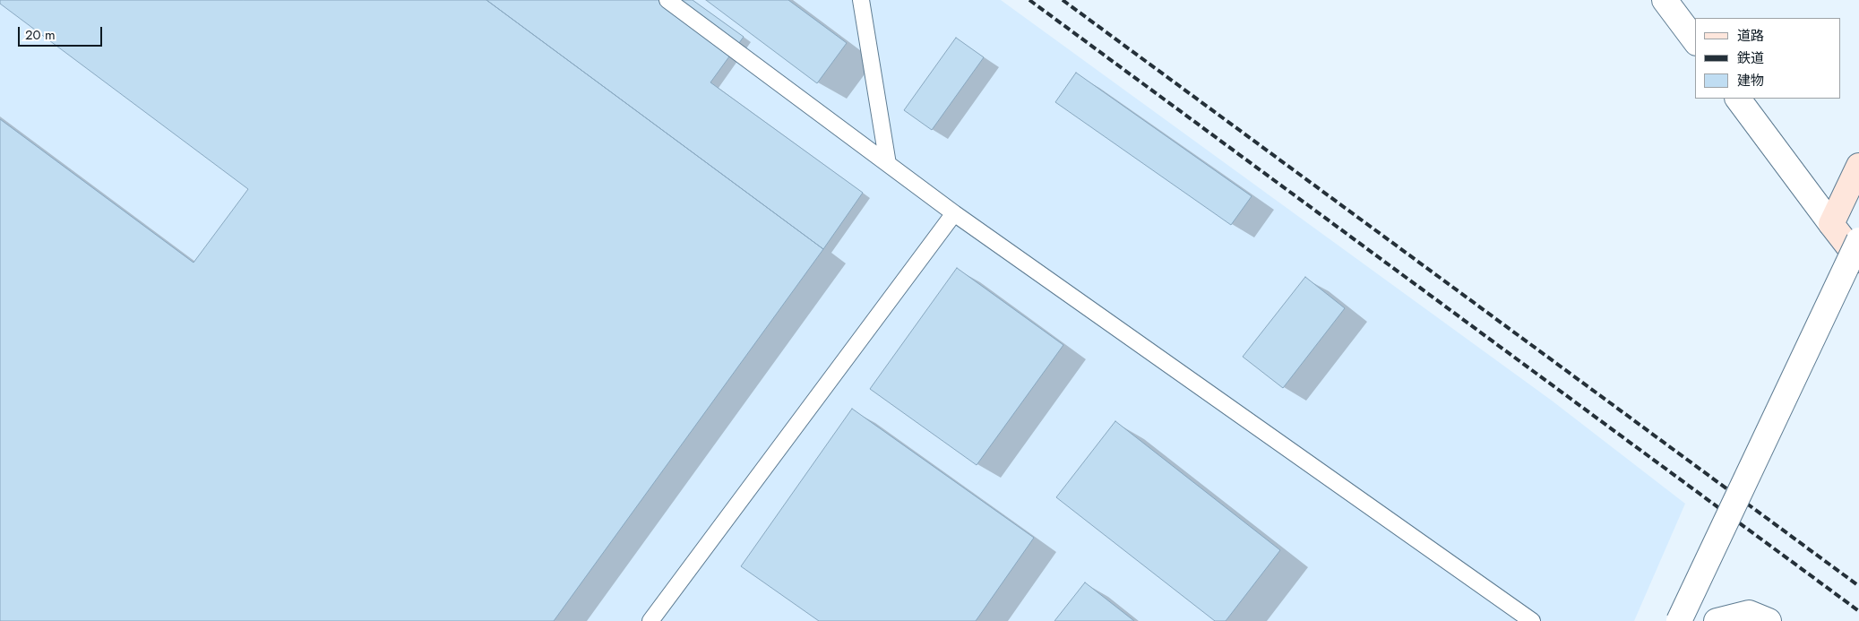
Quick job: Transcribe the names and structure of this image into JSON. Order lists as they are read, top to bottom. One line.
{"legend":["道路","鉄道","建物"],"scale_bar":"20 m"}
